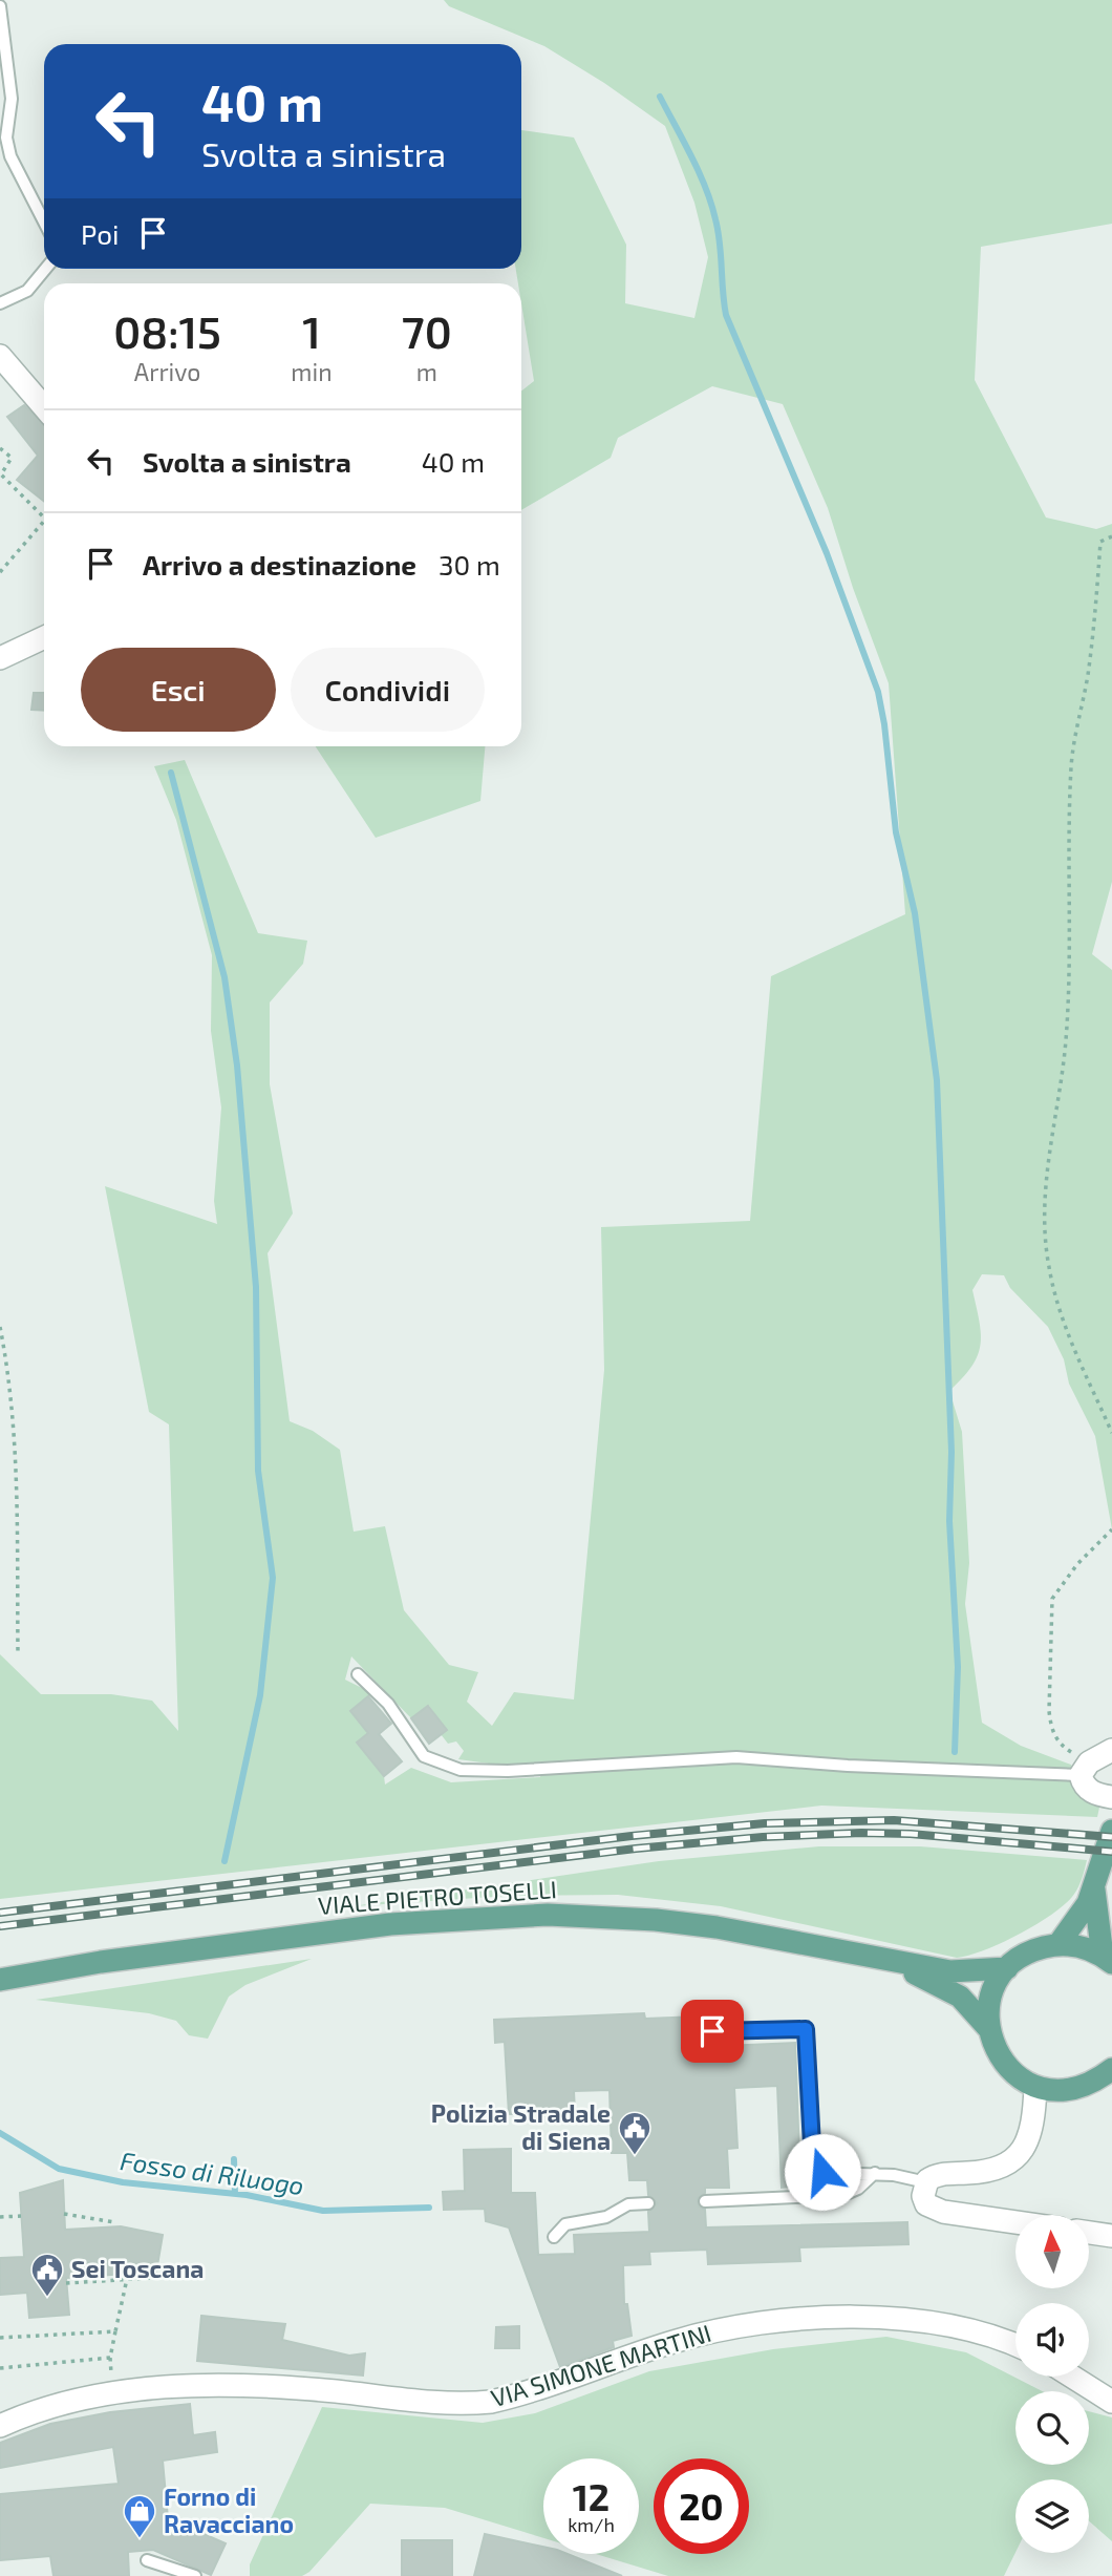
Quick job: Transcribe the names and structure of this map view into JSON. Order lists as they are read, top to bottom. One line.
{"streets":{"main road":["VIALE PIETRO TOSELLI"],"street":["VIA SIMONE MARTINI"]},"water":["Fosso di Riluogo"],"places":{"public building":["Polizia Stradale di Siena","Sei Toscana"],"shop":["Forno di Ravacciano"]},"north":"top","page":{"turn":["40 m","Svolta a sinistra"],"then":"Poi","eta":["08:15","Arrivo","1","min","70","m"],"list":[{"name":"Svolta a sinistra","value":"40 m"},{"name":"Arrivo a destinazione","value":"30 m"}],"buttons":["Esci","Condividi"],"speed":"12 km/h","limit":"20"}}
